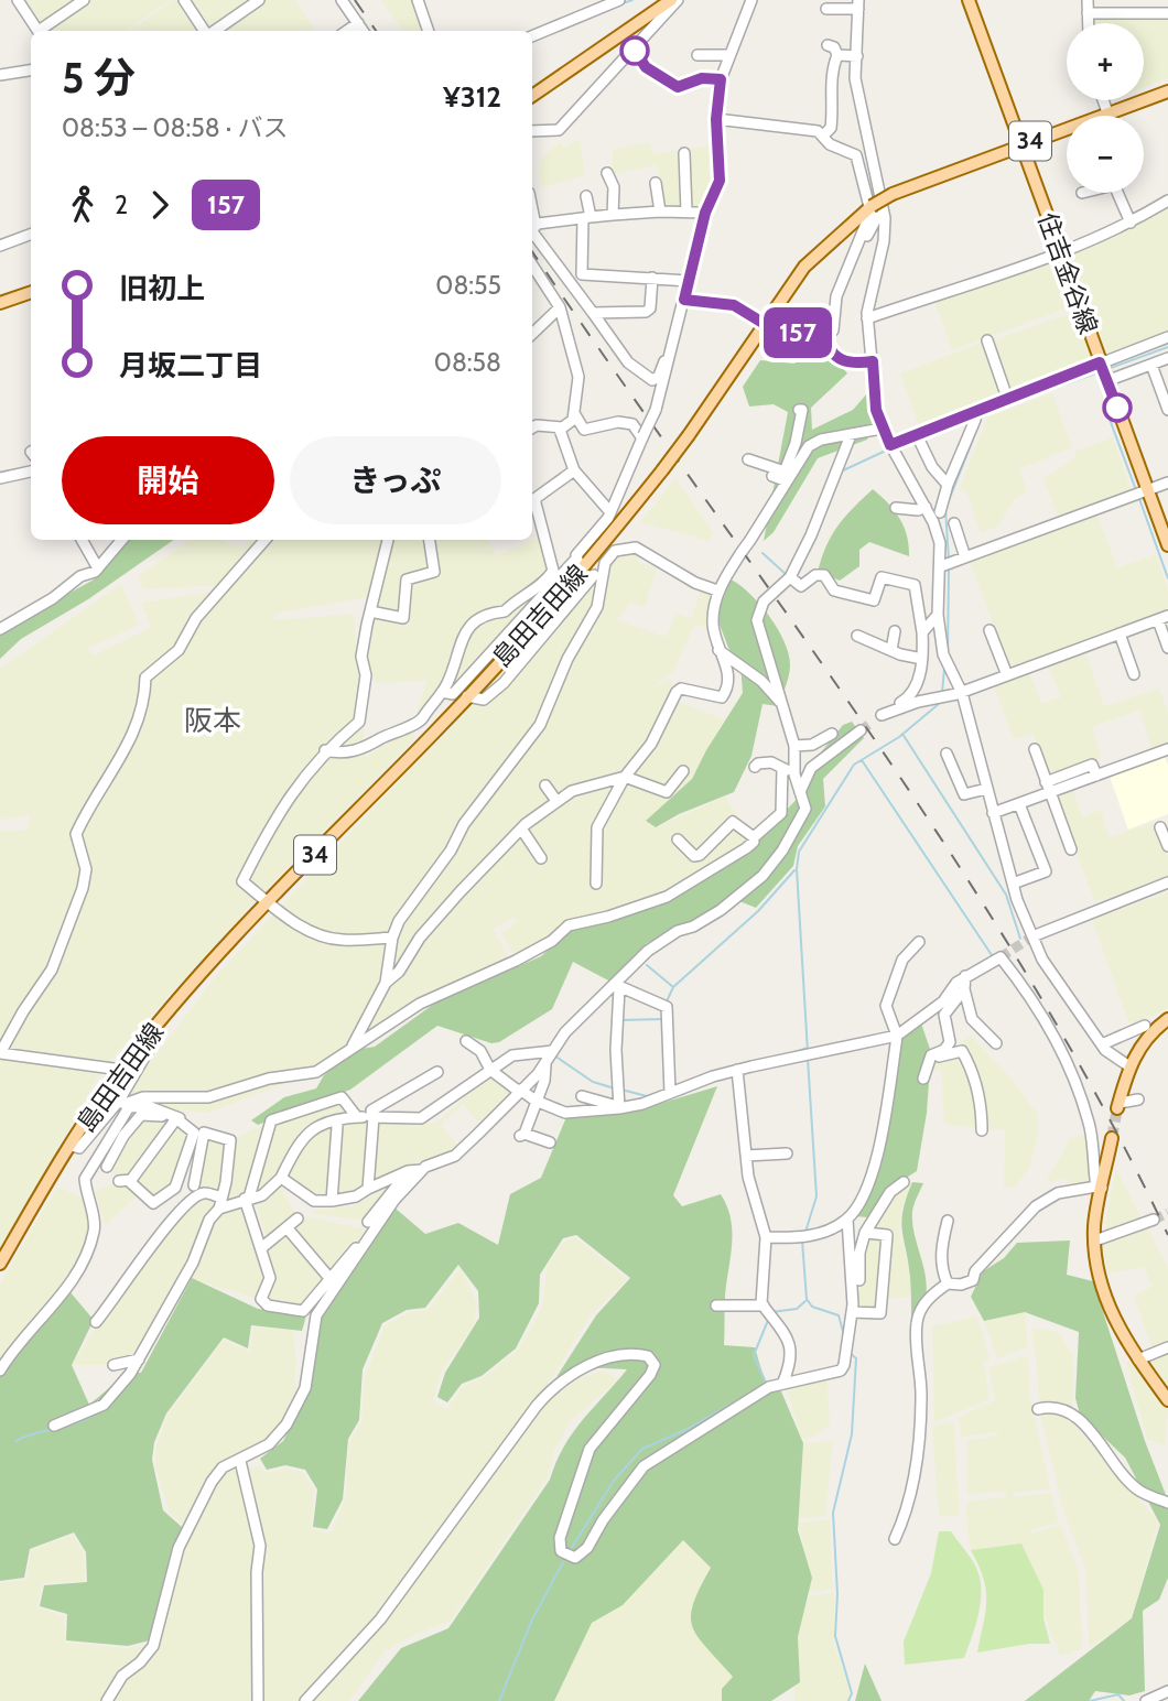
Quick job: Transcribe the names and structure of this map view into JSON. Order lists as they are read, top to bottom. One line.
{"streets":{"main road":["34","住吉金谷線","島田吉田線"]},"crossings":[["住吉金谷線","島田吉田線"]],"districts":["阪本"],"lines":["bus line 157"],"page":{"on_map":"157","map_buttons":["+","−"],"heading":["5 分","08:53 – 08:58 · バス","¥312"],"legs":["2","157"],"list":[{"name":"旧初上","value":"08:55"},{"name":"月坂二丁目","value":"08:58"}],"buttons":["開始","きっぷ"]}}
